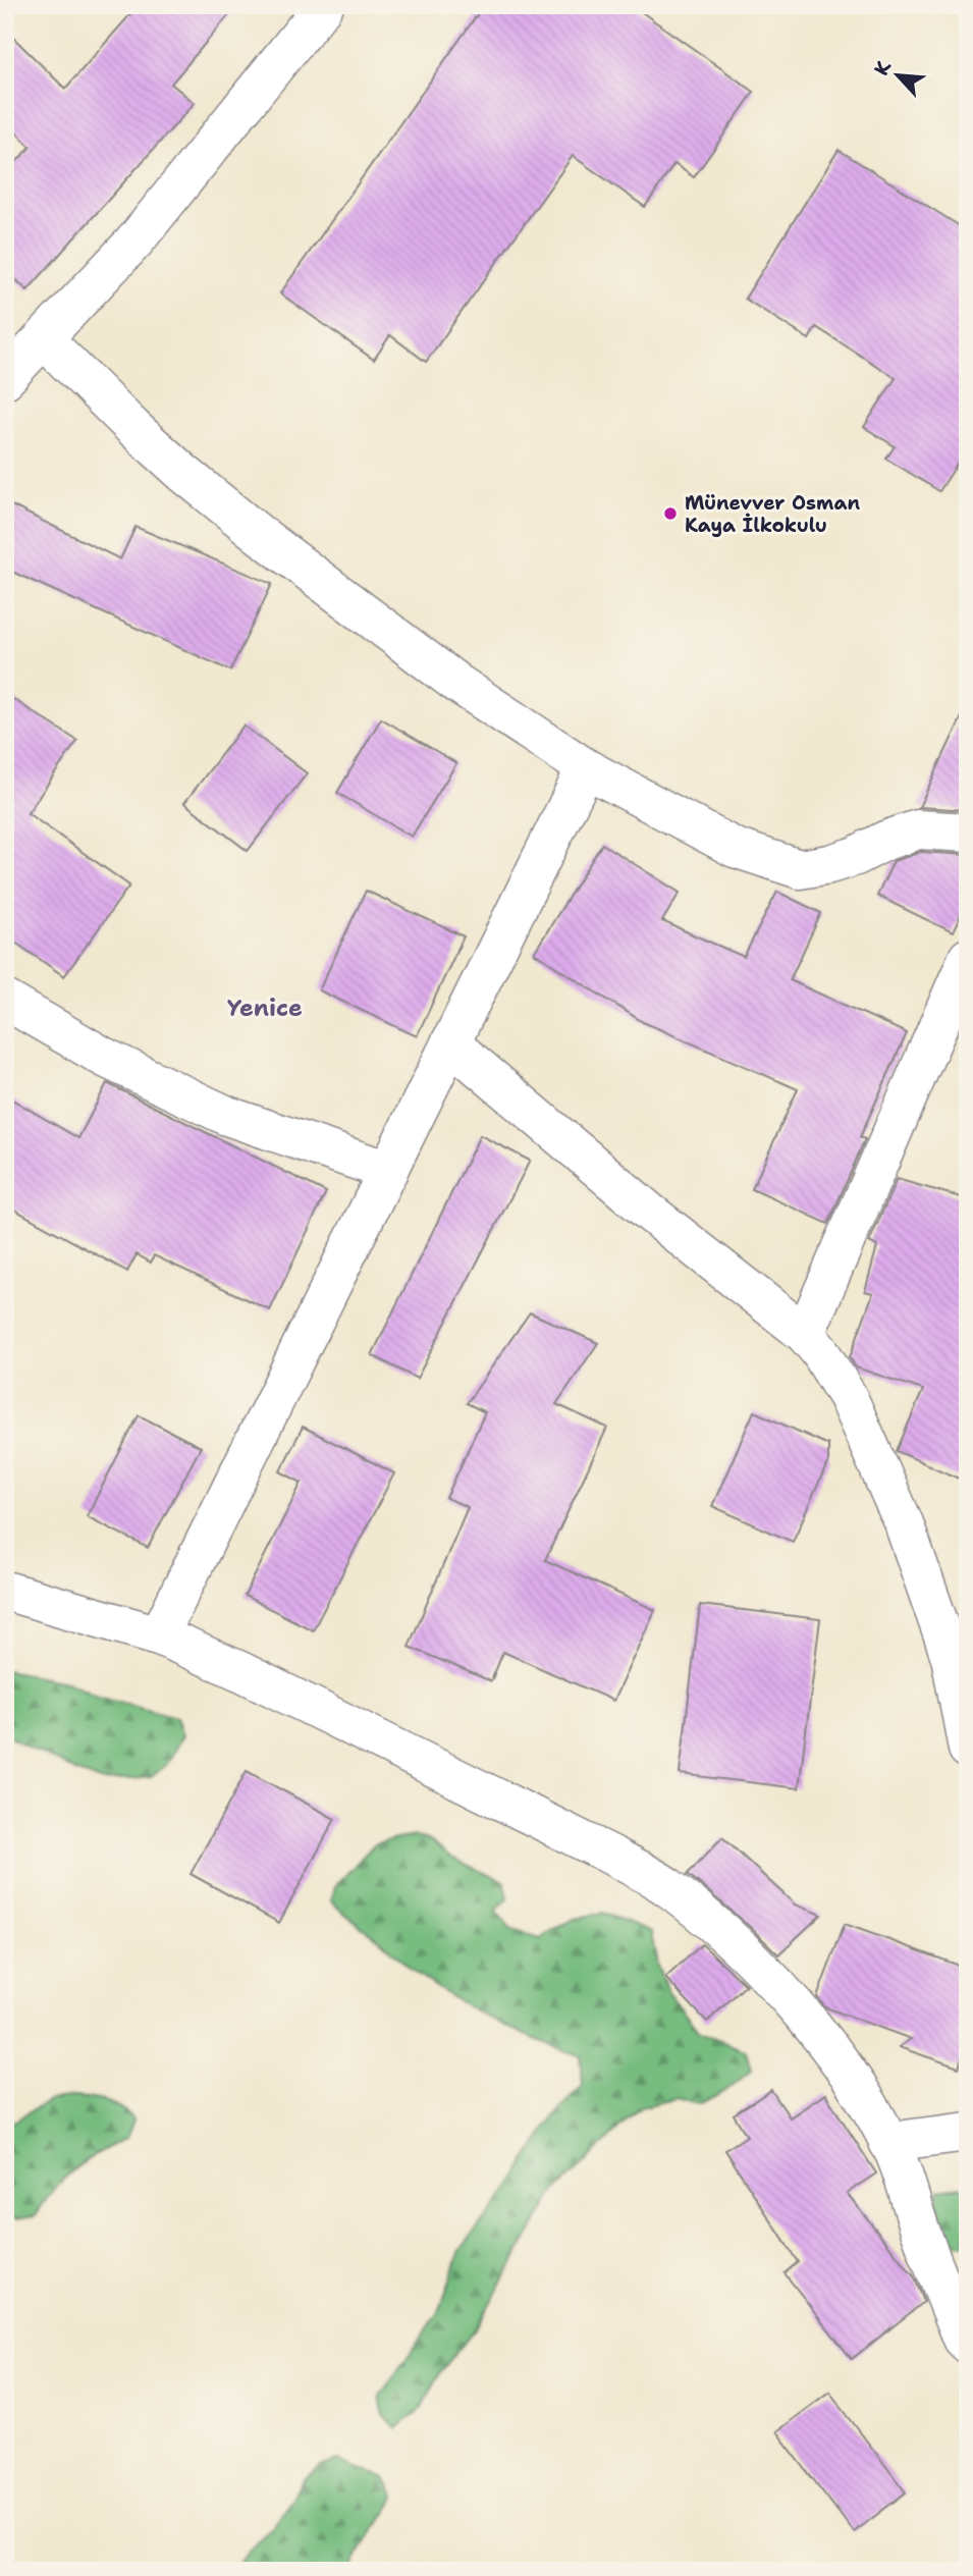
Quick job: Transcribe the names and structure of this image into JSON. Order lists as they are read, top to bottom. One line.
{"districts":["Yenice"],"places":["Münevver Osman Kaya İlkokulu"],"north":"top left"}
